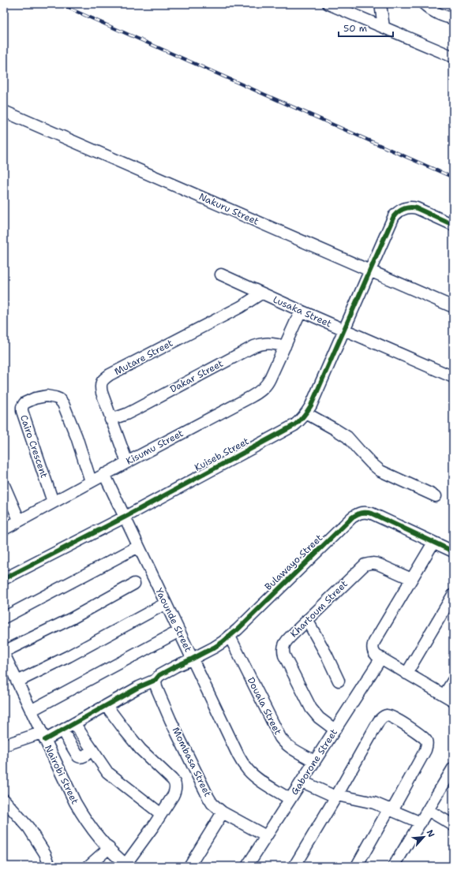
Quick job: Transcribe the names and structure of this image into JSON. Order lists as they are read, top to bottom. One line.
{"streets":{"street":["Nakuru Street","Lusaka Street","Mutare Street","Dakar Street","Cairo Crescent","Kisumu Street","Kuiseb Street","Bulawayo Street","Khartoum Street","Yaounde Street","Douala Street","Mombasa Street","Gaborone Street","Nairobi Street"]},"crossings":[["Nakuru Street","Kuiseb Street"],["Lusaka Street","Mutare Street"],["Lusaka Street","Kisumu Street"],["Lusaka Street","Kuiseb Street"],["Mutare Street","Dakar Street"],["Mutare Street","Kisumu Street"],["Dakar Street","Kisumu Street"],["Cairo Crescent","Kisumu Street"],["Kisumu Street","Yaounde Street"],["Kuiseb Street","Yaounde Street"],["Bulawayo Street","Yaounde Street"],["Bulawayo Street","Douala Street"],["Bulawayo Street","Mombasa Street"],["Bulawayo Street","Nairobi Street"],["Khartoum Street","Gaborone Street"],["Yaounde Street","Gaborone Street"],["Douala Street","Gaborone Street"],["Mombasa Street","Gaborone Street"]],"scale_bar":"50 m","north":"top right"}
